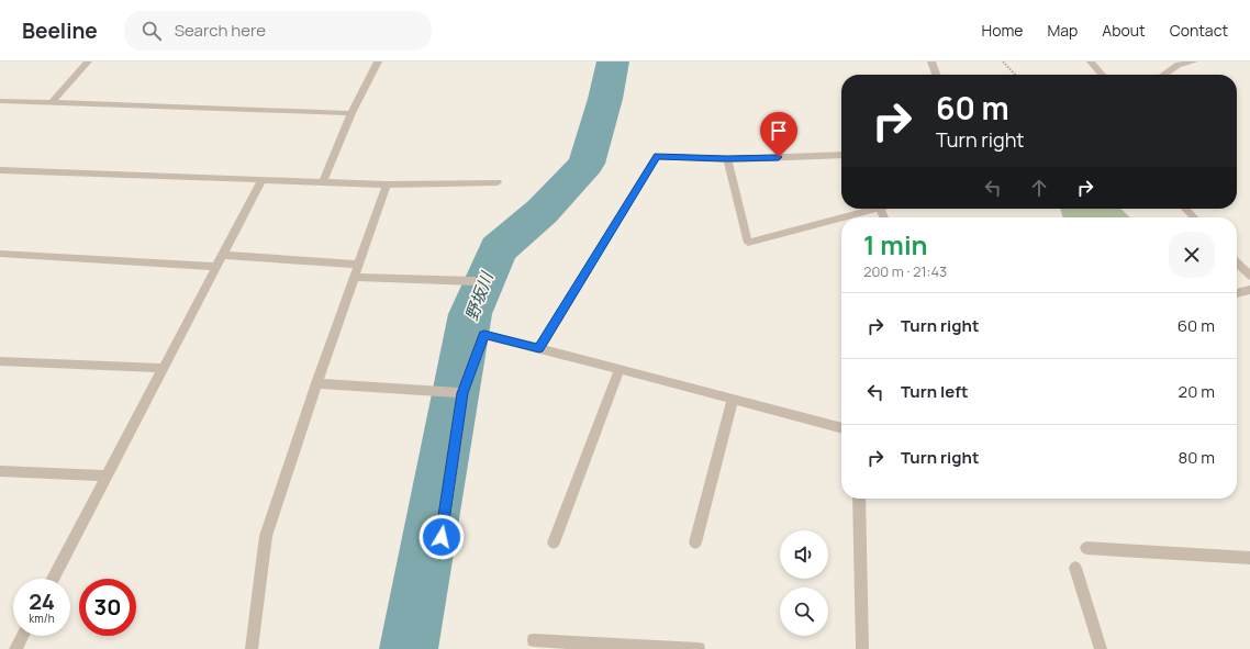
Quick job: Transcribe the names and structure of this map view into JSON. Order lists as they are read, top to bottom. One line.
{"water":["野坂川"],"page":{"header":"Beeline","search":"Search here","nav":["Home","Map","About","Contact"],"turn":["60 m","Turn right"],"heading":["1 min","200 m · 21:43"],"list":[{"name":"Turn right","value":"60 m"},{"name":"Turn left","value":"20 m"},{"name":"Turn right","value":"80 m"}],"speed":"24 km/h","limit":"30"}}
